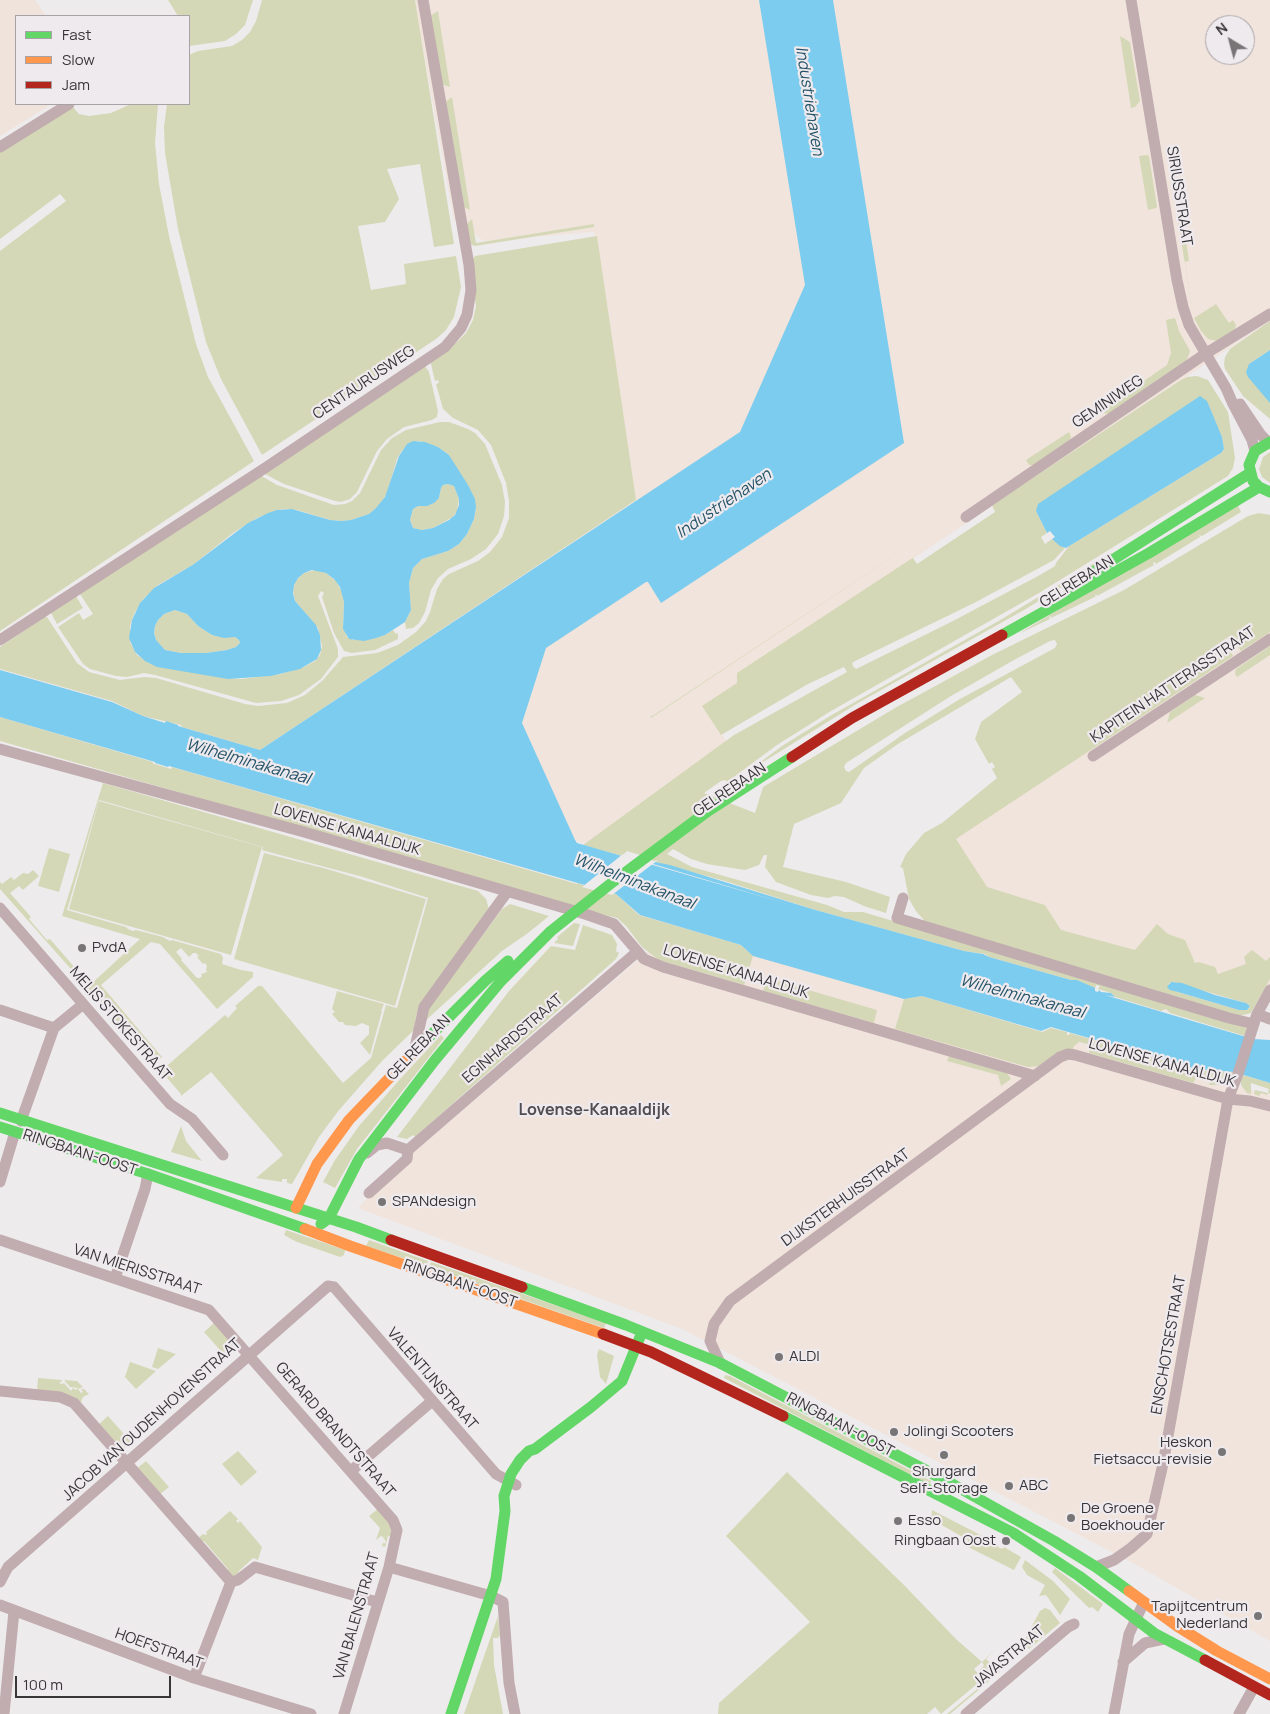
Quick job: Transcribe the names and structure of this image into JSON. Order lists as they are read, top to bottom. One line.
{"streets":{"main road":["GELREBAAN","RINGBAAN-OOST"],"street":["SIRIUSSTRAAT","CENTAURUSWEG","GEMINIWEG","KAPITEIN HATTERASSTRAAT","LOVENSE KANAALDIJK","MELIS STOKESTRAAT","EGINHARDSTRAAT","DIJKSTERHUISSTRAAT","VAN MIERISSTRAAT","ENSCHOTSESTRAAT","VALENTIJNSTRAAT","JACOB VAN OUDENHOVENSTRAAT","GERARD BRANDTSTRAAT","VAN BALENSTRAAT","HOEFSTRAAT","JAVASTRAAT"]},"crossings":[["SIRIUSSTRAAT","GEMINIWEG"],["GELREBAAN","RINGBAAN-OOST"],["LOVENSE KANAALDIJK","EGINHARDSTRAAT"],["LOVENSE KANAALDIJK","DIJKSTERHUISSTRAAT"],["LOVENSE KANAALDIJK","ENSCHOTSESTRAAT"],["RINGBAAN-OOST","DIJKSTERHUISSTRAAT"],["RINGBAAN-OOST","ENSCHOTSESTRAAT"],["VAN MIERISSTRAAT","JACOB VAN OUDENHOVENSTRAAT"],["VAN MIERISSTRAAT","GERARD BRANDTSTRAAT"],["VALENTIJNSTRAAT","JACOB VAN OUDENHOVENSTRAAT"],["JACOB VAN OUDENHOVENSTRAAT","GERARD BRANDTSTRAAT"],["GERARD BRANDTSTRAAT","VAN BALENSTRAAT"]],"districts":["Lovense-Kanaaldijk"],"water":["Industriehaven","Wilhelminakanaal"],"places":["PvdA","SPANdesign","ALDI","Jolingi Scooters","Heskon Fietsaccu-revisie","Shurgard Self-Storage","ABC","De Groene Boekhouder","Esso","Ringbaan Oost","Tapijtcentrum Nederland"],"legend":["Fast","Slow","Jam"],"scale_bar":"100 m","north":"top left"}
